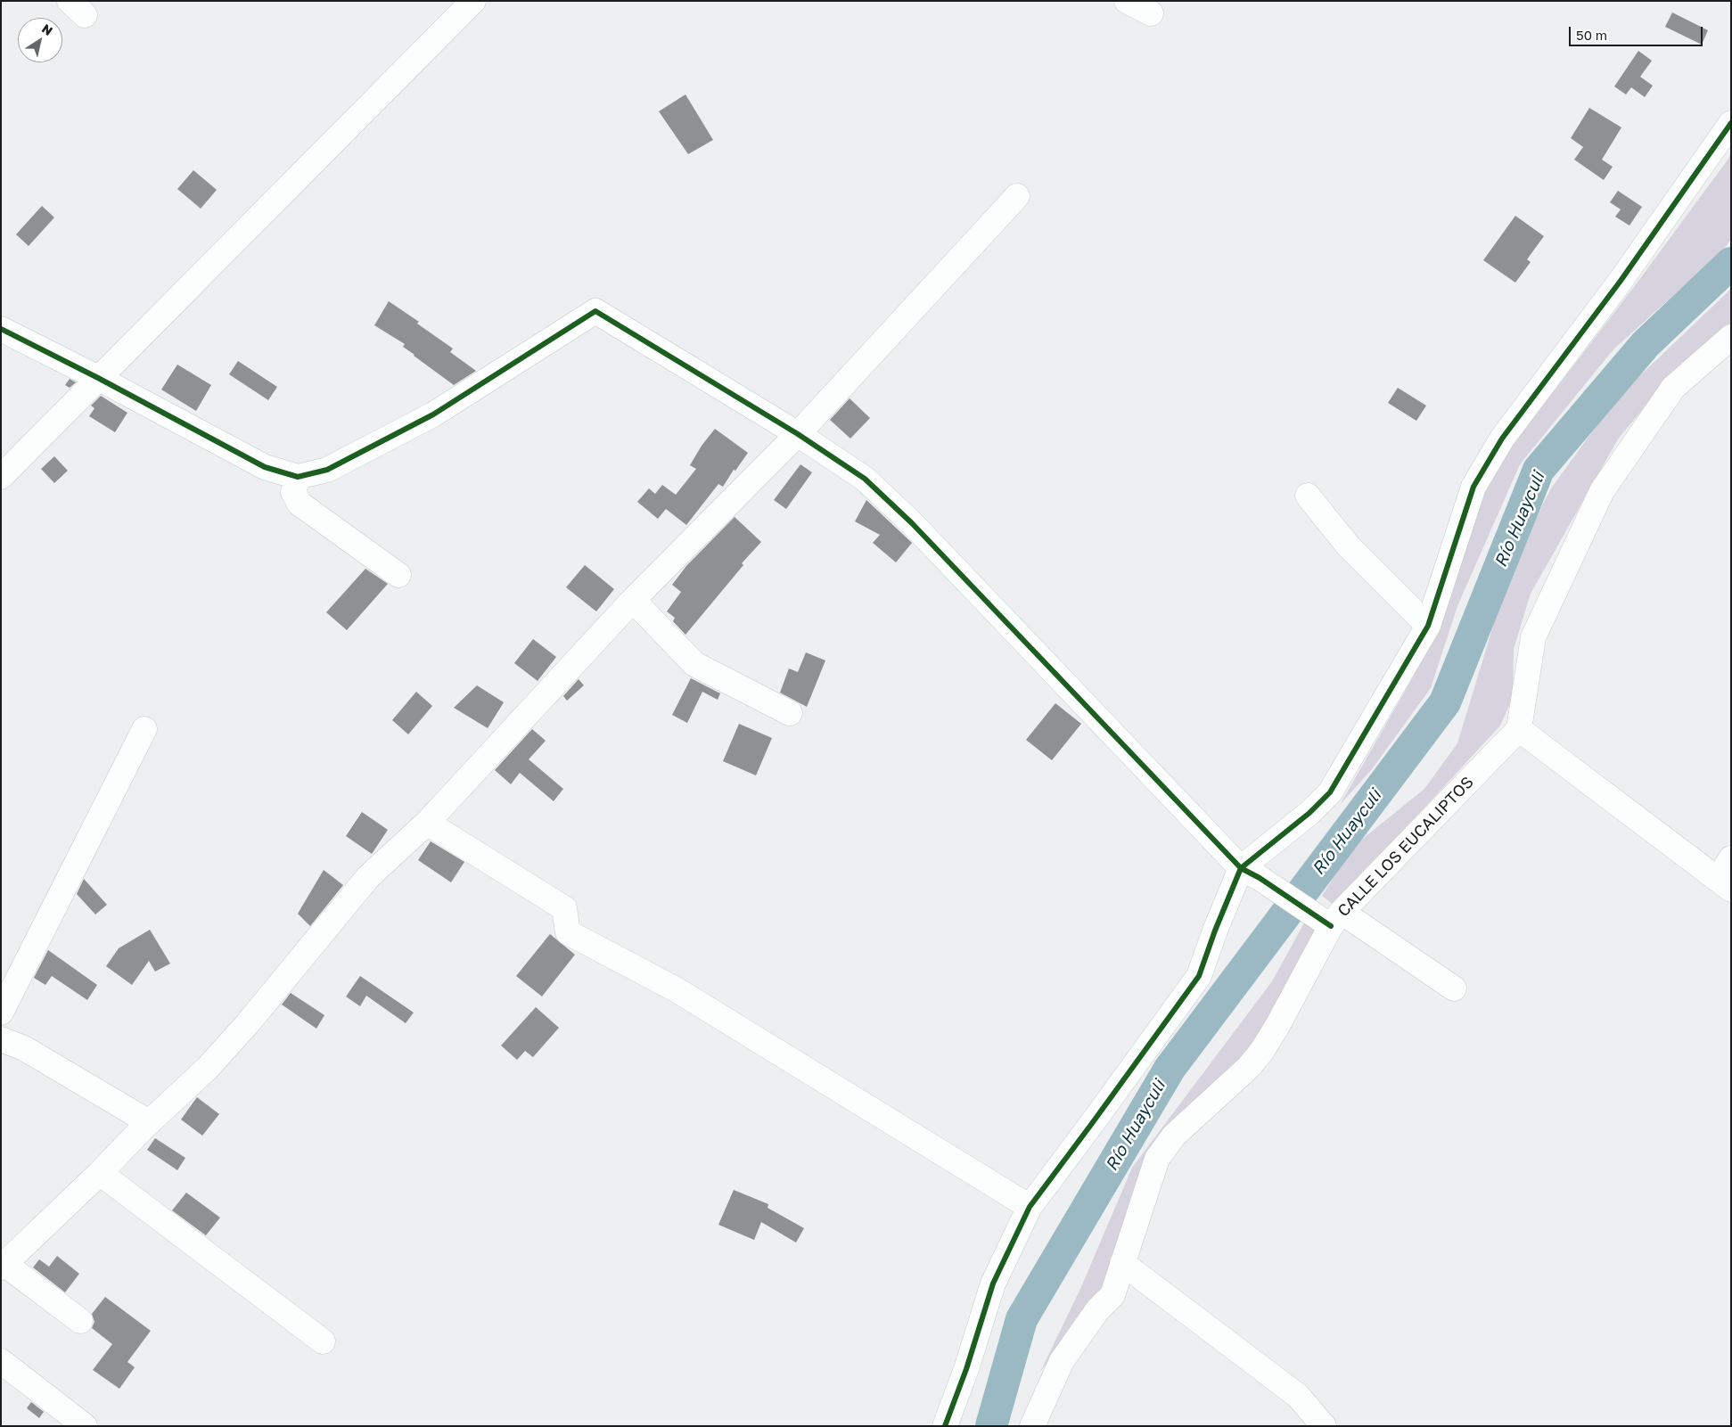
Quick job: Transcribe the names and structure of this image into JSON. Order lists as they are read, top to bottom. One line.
{"streets":{"street":["CALLE LOS EUCALIPTOS"]},"water":["Río Huayculi"],"scale_bar":"50 m","north":"top right"}
